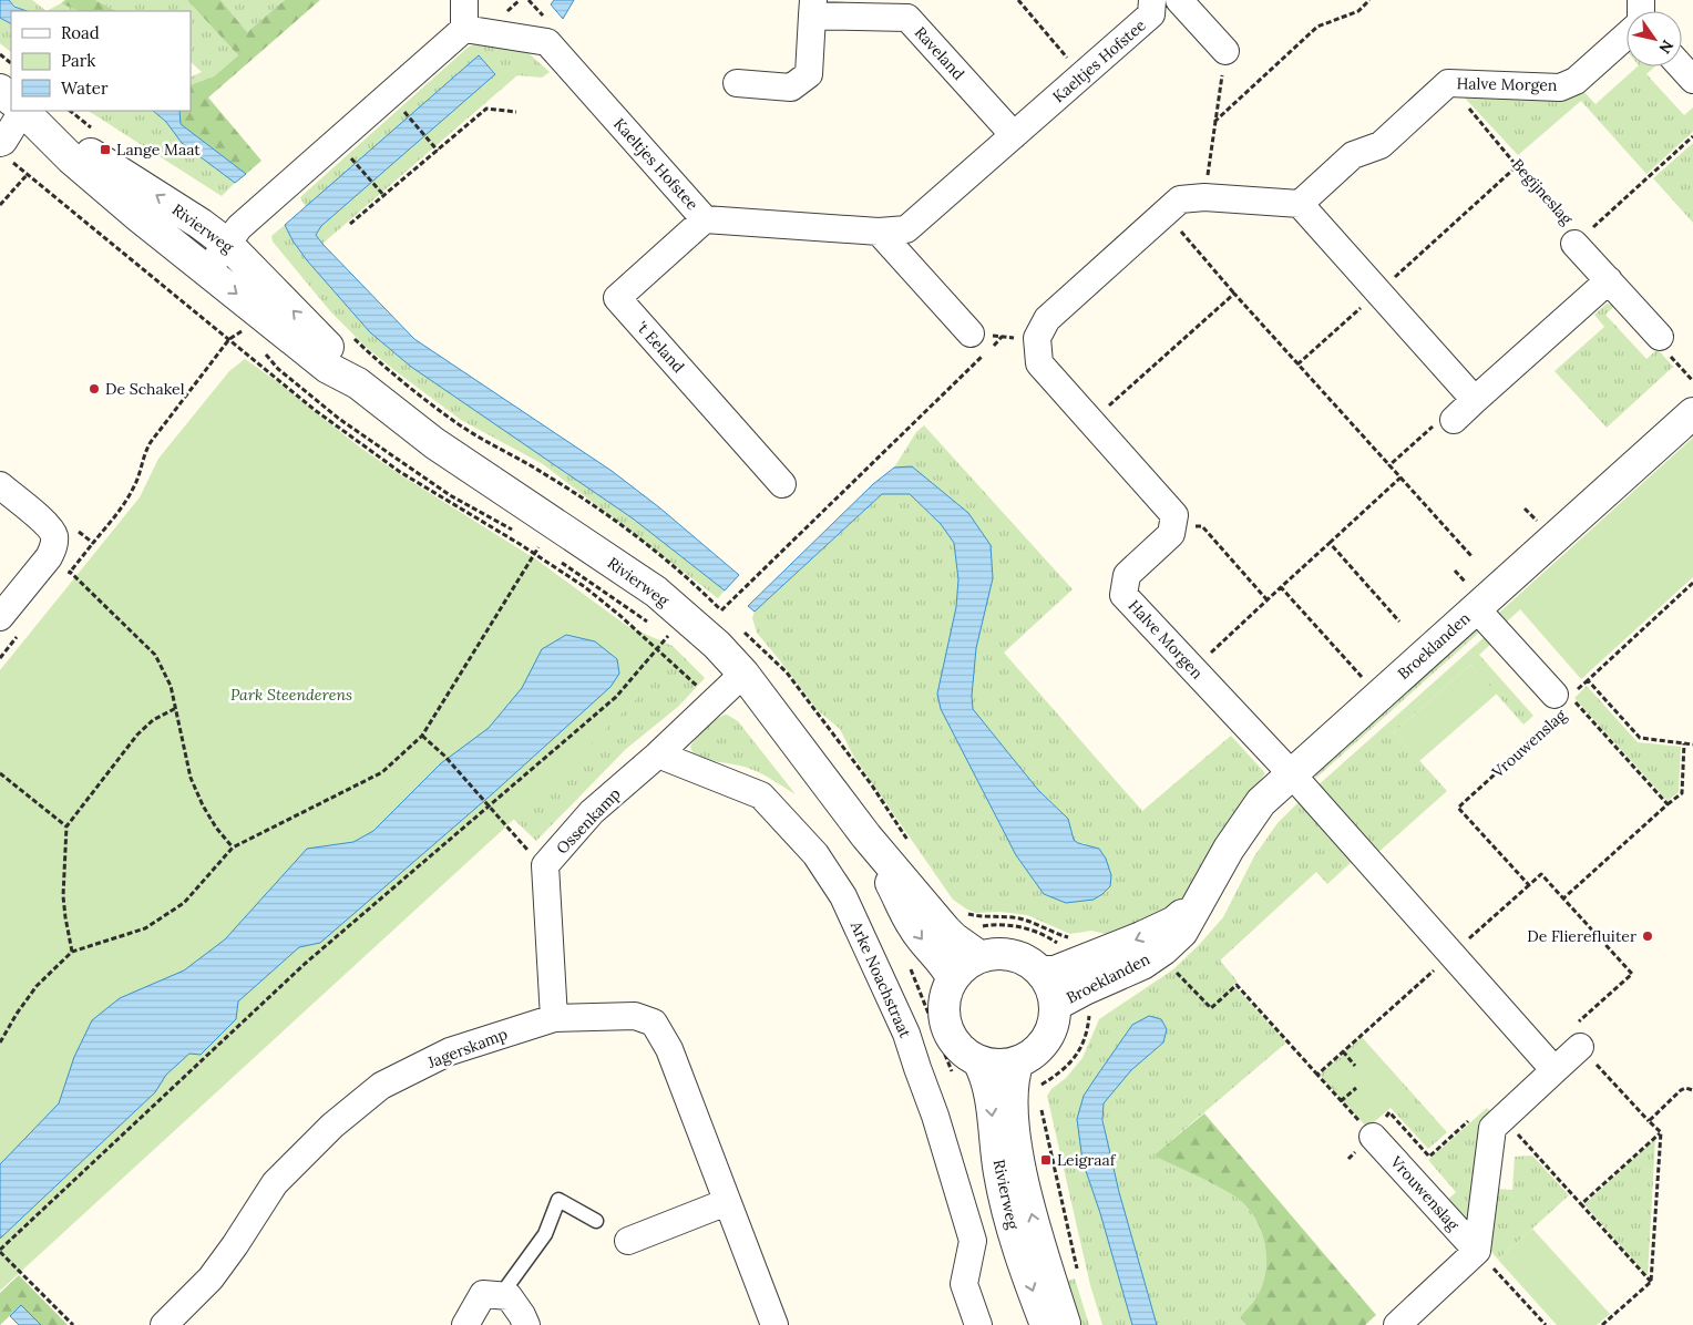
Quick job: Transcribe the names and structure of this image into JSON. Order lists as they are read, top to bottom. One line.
{"streets":{"street":["Raveland","Kaeltjes Hofstee","Halve Morgen","Rivierweg","'t Eeland","Broeklanden","Vrouwenslag","Ossenkamp","Arke Noachstraat","Jagerskamp"],"path":["Begijneslag"]},"crossings":[["Raveland","Kaeltjes Hofstee"],["Kaeltjes Hofstee","'t Eeland"],["Halve Morgen","Begijneslag"],["Halve Morgen","Broeklanden"],["Rivierweg","Broeklanden"],["Rivierweg","Ossenkamp"],["Broeklanden","Vrouwenslag"],["Ossenkamp","Arke Noachstraat"],["Ossenkamp","Jagerskamp"]],"parks":["Park Steenderens"],"places":{"transit":["Lange Maat","Leigraaf"],"other":["De Schakel","De Flierefluiter"]},"legend":["Road","Park","Water"],"north":"bottom right"}
